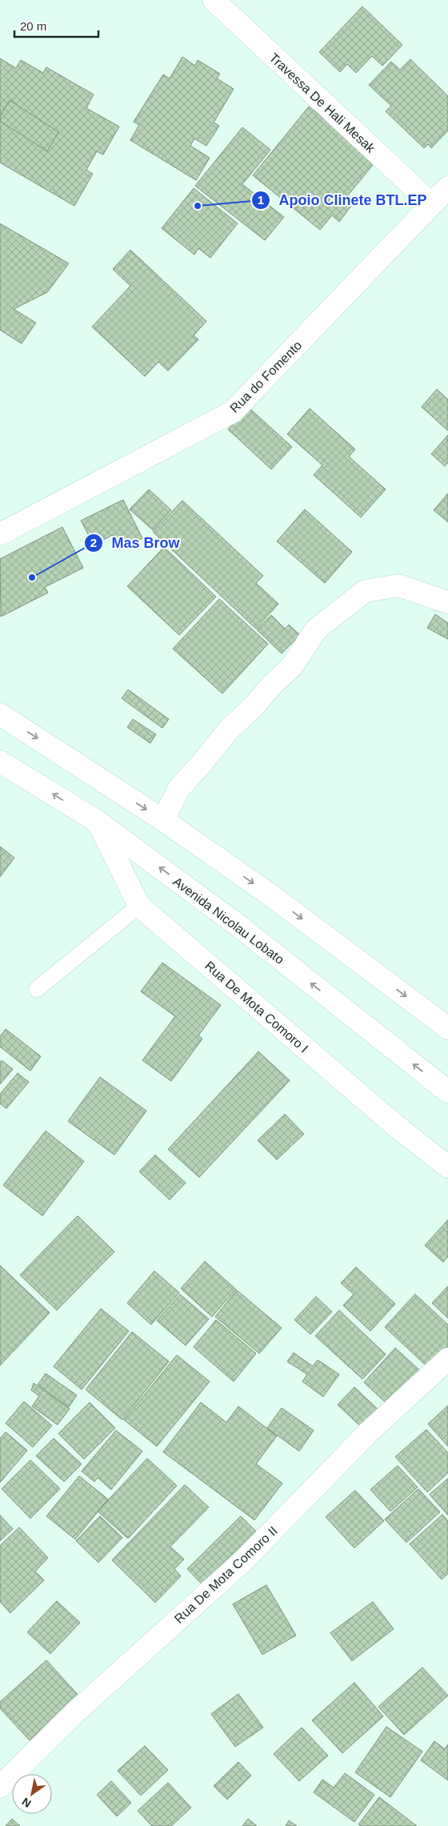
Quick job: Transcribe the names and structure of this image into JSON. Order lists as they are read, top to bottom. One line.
{"streets":{"street":["Travessa De Hali Mesak","Rua do Fomento","Avenida Nicolau Lobato","Rua De Mota Comoro I","Rua De Mota Comoro II"]},"crossings":[["Travessa De Hali Mesak","Rua do Fomento"],["Avenida Nicolau Lobato","Rua De Mota Comoro I"]],"places":["Apoio Clinete BTL.EP","Mas Brow"],"scale_bar":"20 m","north":"bottom left"}
